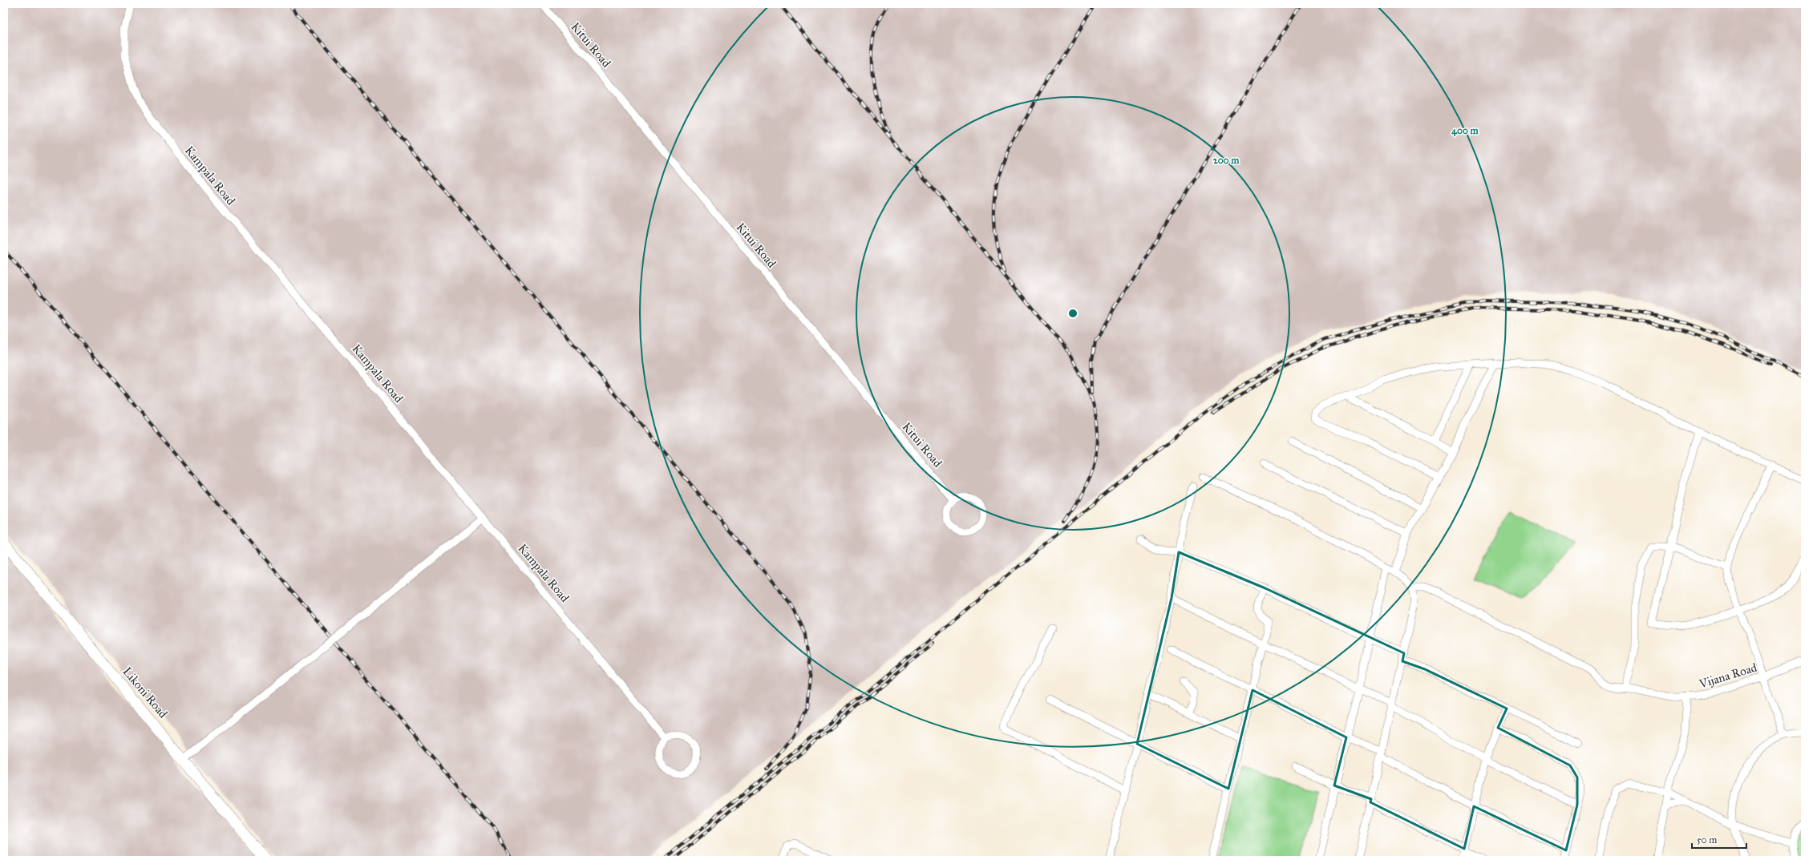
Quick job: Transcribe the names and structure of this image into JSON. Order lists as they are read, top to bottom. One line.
{"streets":{"street":["Kitui Road","Kampala Road","Vijana Road","Likoni Road"]},"scale_bar":"50 m","rings":["400 m","200 m"]}
